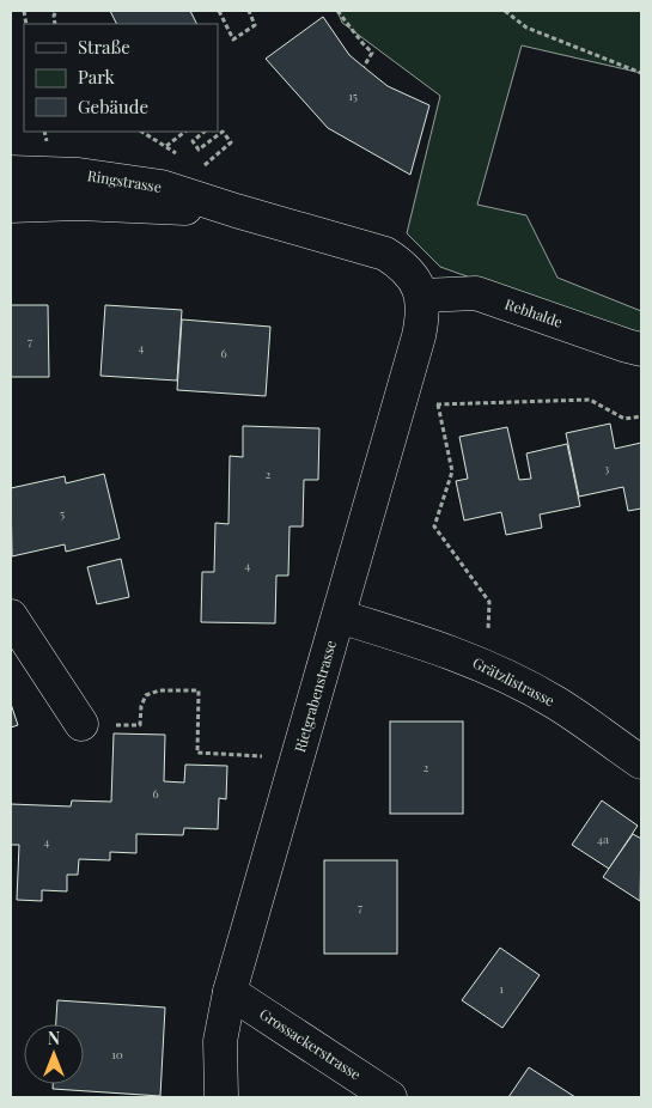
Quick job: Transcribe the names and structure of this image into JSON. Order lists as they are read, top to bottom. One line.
{"streets":{"street":["Ringstrasse","Rebhalde","Grätzlistrasse","Rietgrabenstrasse","Grossackerstrasse"]},"crossings":[["Ringstrasse","Rebhalde"],["Ringstrasse","Rietgrabenstrasse"],["Rebhalde","Rietgrabenstrasse"],["Grätzlistrasse","Rietgrabenstrasse"],["Rietgrabenstrasse","Grossackerstrasse"]],"house_numbers":["15","7","4","6","3","2","5","4","2","6","4a","4","7","1","10"],"legend":["Straße","Park","Gebäude"],"north":"top"}
